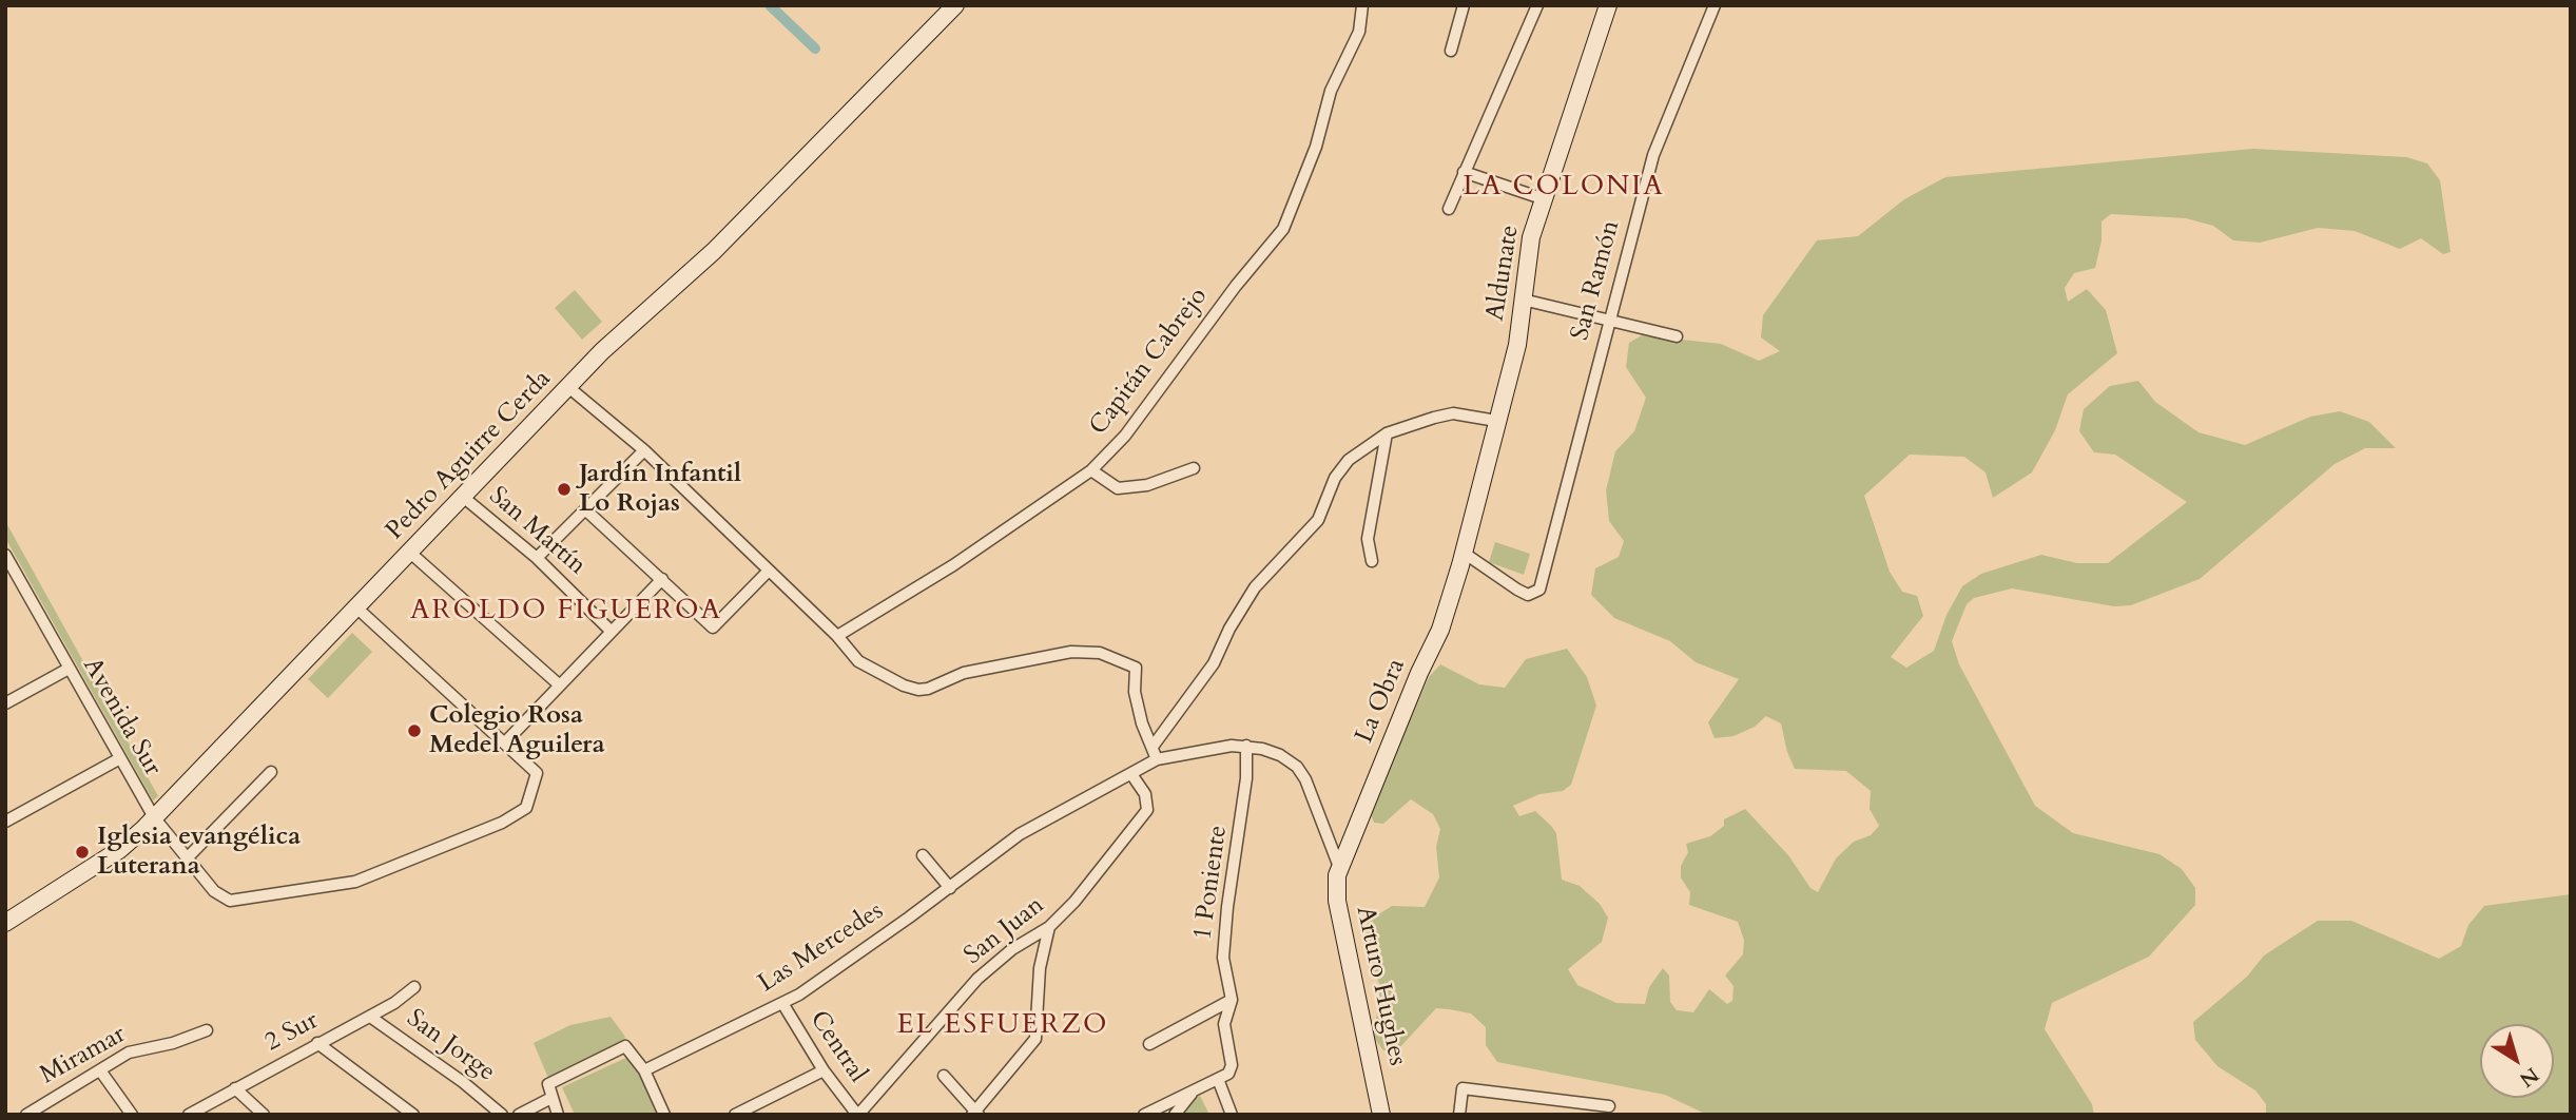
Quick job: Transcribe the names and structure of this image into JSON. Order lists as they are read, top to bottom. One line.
{"streets":{"street":["Aldunate","San Ramón","Capitán Cabrejo","Pedro Aguirre Cerda","San Martín","La Obra","Avenida Sur","1 Poniente","San Juan","Las Mercedes","Arturo Hughes","2 Sur","San Jorge","Central","Miramar"]},"crossings":[["Aldunate","San Ramón"],["Aldunate","La Obra"],["San Ramón","La Obra"],["Pedro Aguirre Cerda","San Martín"],["Pedro Aguirre Cerda","Avenida Sur"],["La Obra","Las Mercedes"],["La Obra","Arturo Hughes"],["1 Poniente","Las Mercedes"],["San Juan","Las Mercedes"],["San Juan","Central"],["Las Mercedes","Arturo Hughes"],["Las Mercedes","Central"],["2 Sur","San Jorge"]],"districts":["LA COLONIA","AROLDO FIGUEROA","EL ESFUERZO"],"places":["Jardín Infantil Lo Rojas","Colegio Rosa Medel Aguilera","Iglesia evangélica Luterana"],"north":"bottom right"}
